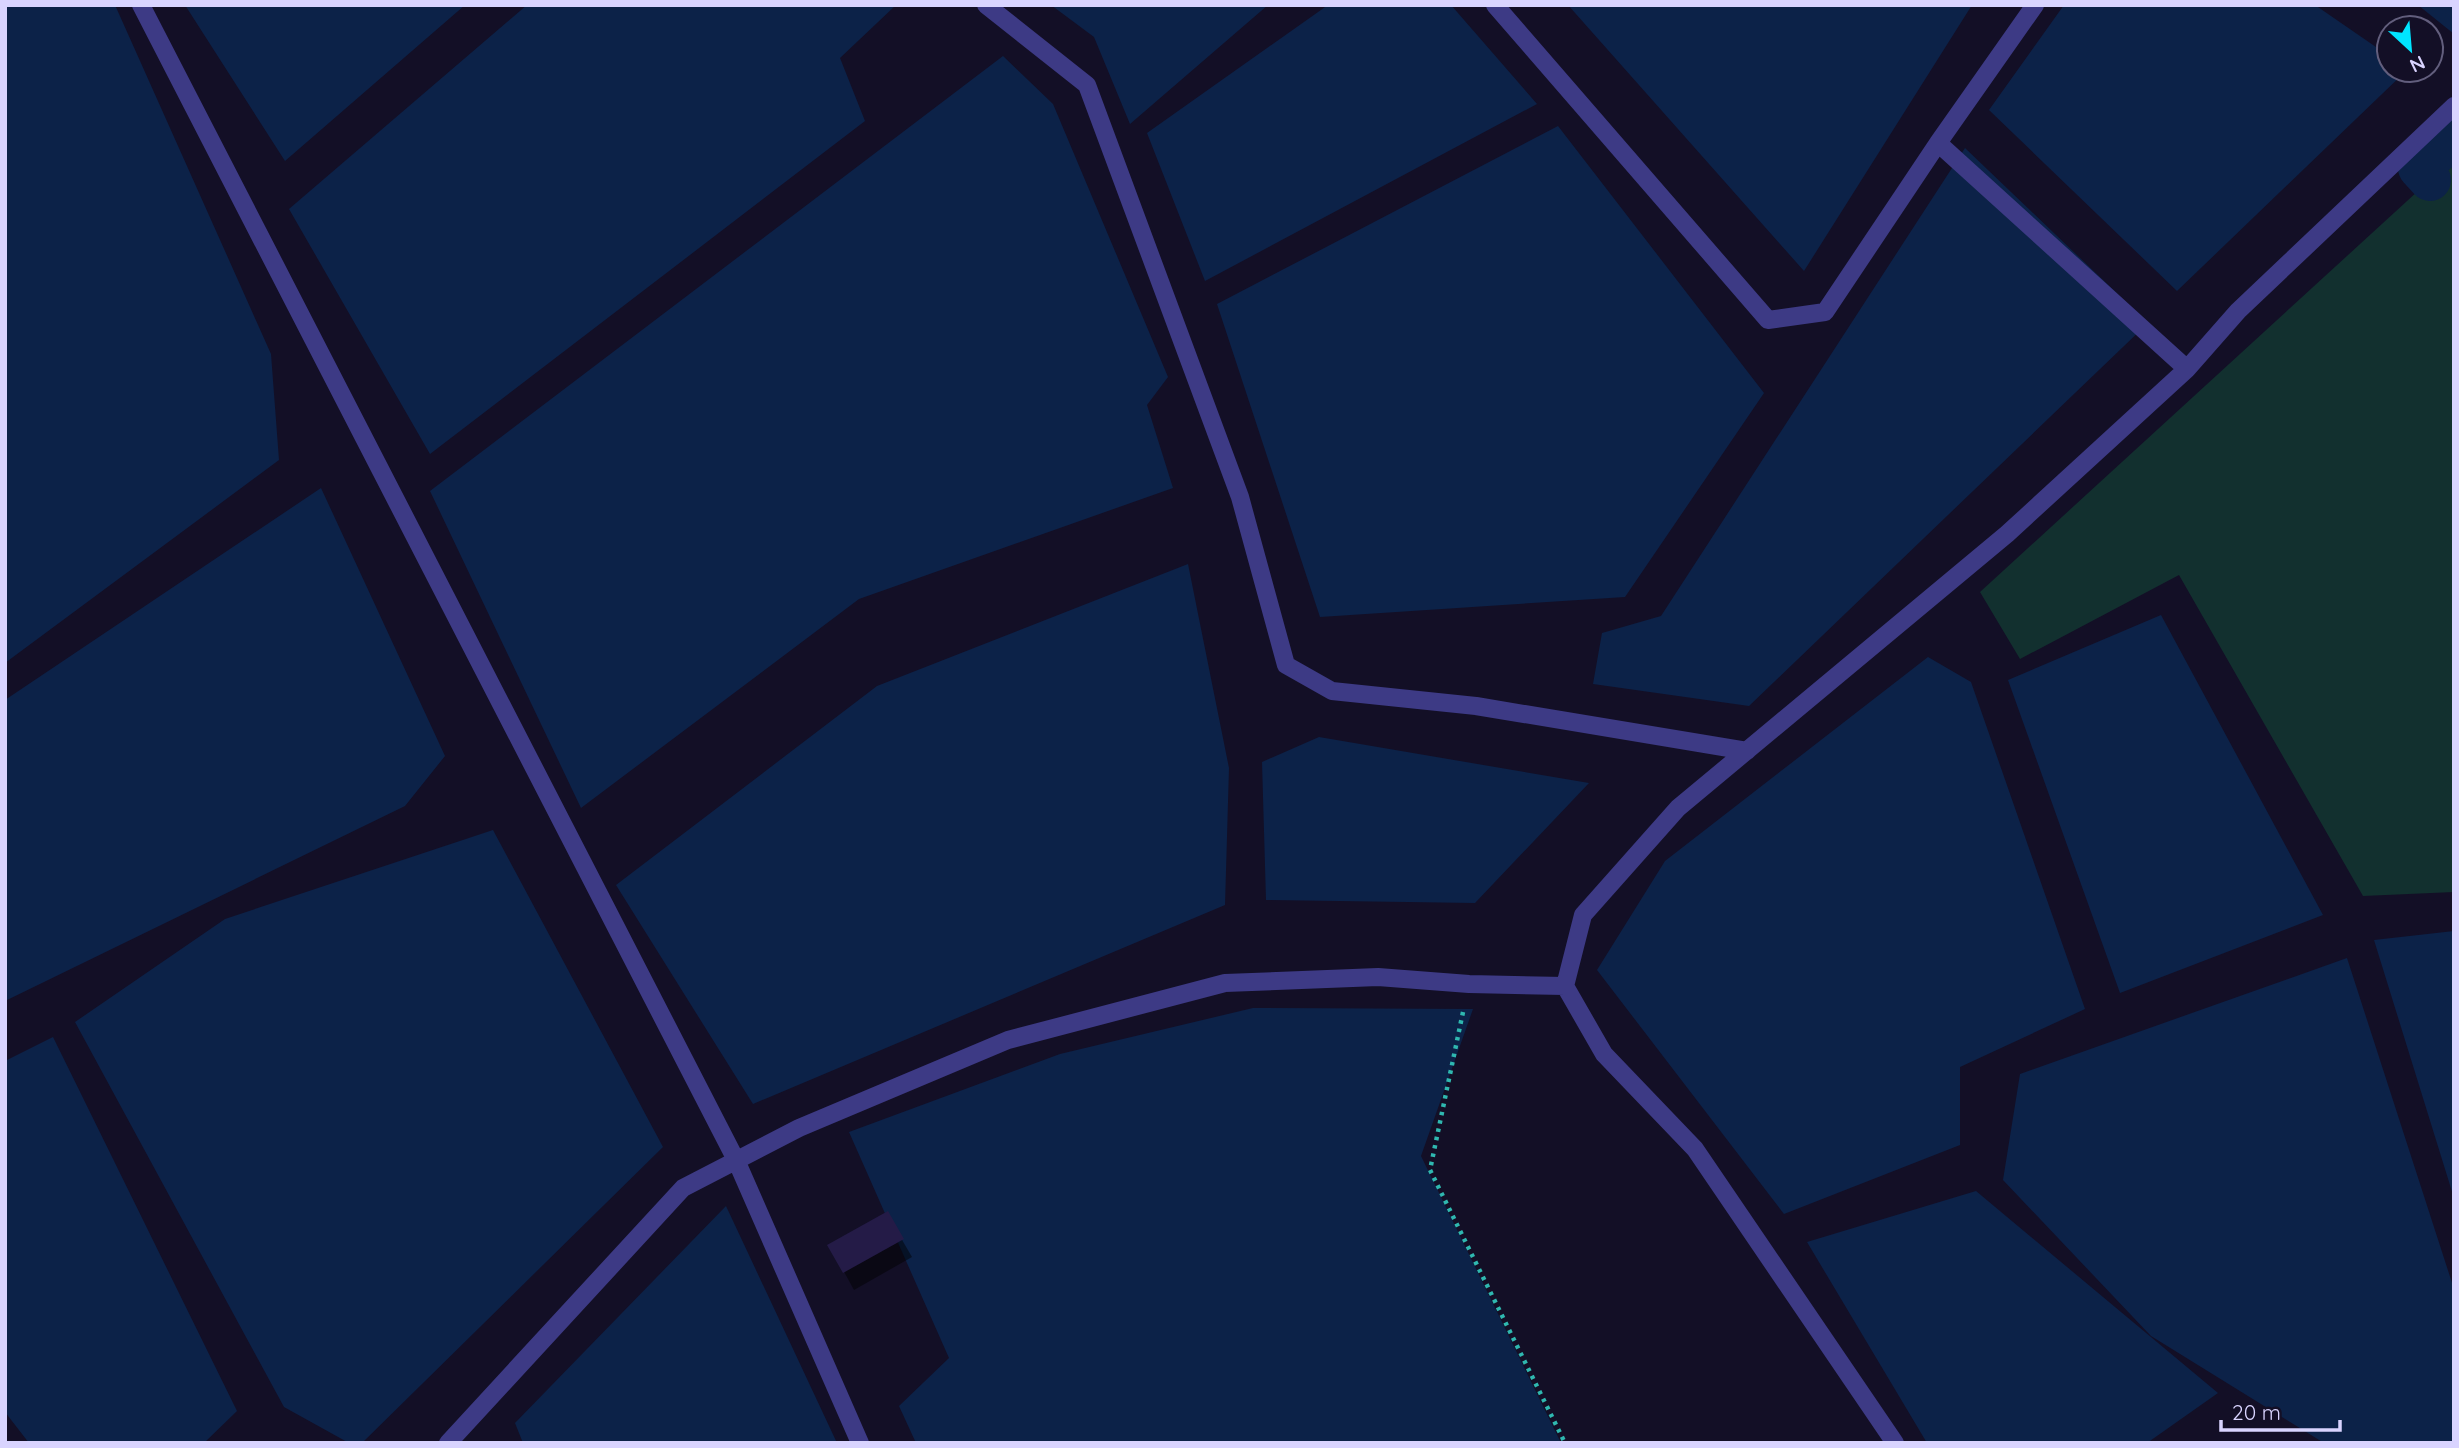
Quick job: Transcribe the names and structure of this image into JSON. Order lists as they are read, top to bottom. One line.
{"scale_bar":"20 m","north":"bottom right"}
